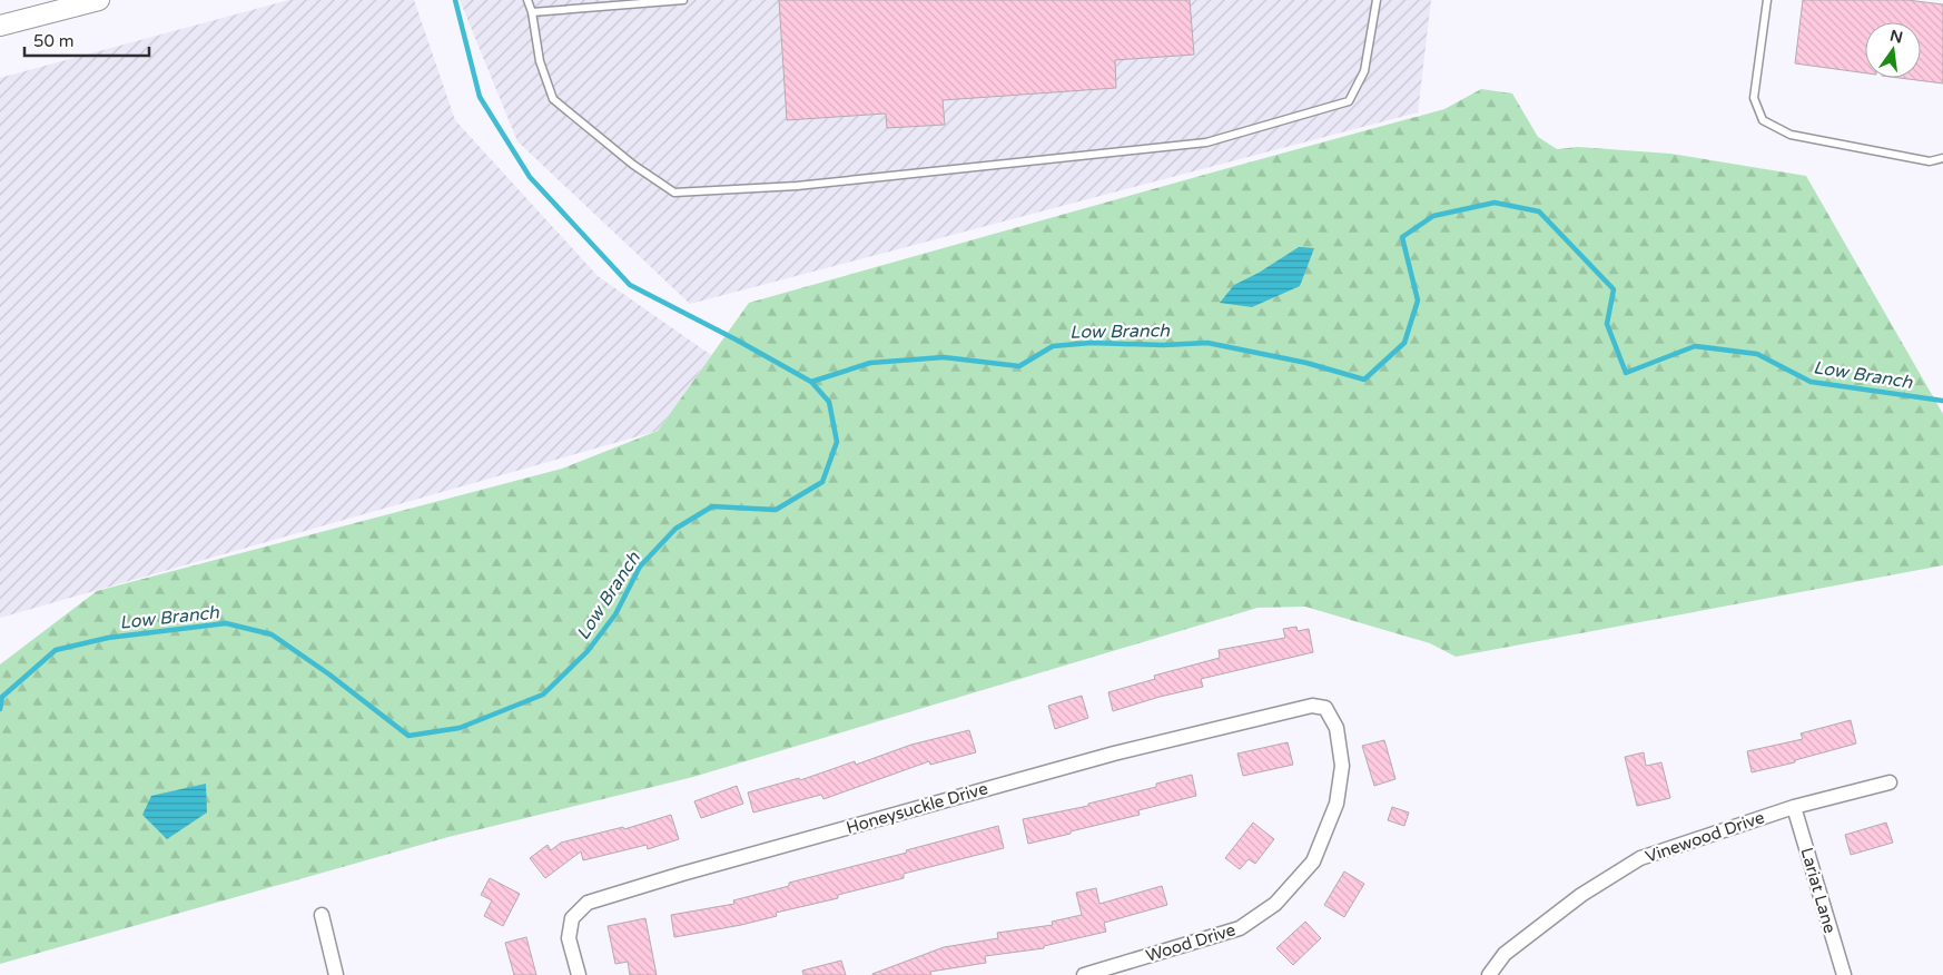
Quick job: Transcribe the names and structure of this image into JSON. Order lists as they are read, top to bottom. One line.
{"streets":{"street":["Honeysuckle Drive","Vinewood Drive","Lariat Lane","Wood Drive"]},"crossings":[["Honeysuckle Drive","Wood Drive"],["Vinewood Drive","Lariat Lane"]],"water":["Low Branch"],"scale_bar":"50 m","north":"top"}
